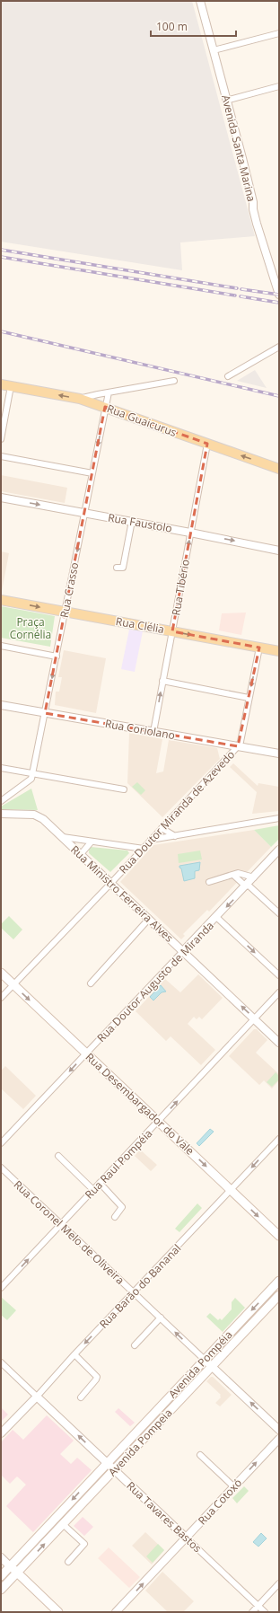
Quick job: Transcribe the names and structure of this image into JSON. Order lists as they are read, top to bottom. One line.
{"streets":{"main road":["Rua Guaicurus","Rua Clélia","Rua Desembargador do Vale","Avenida Pompéia","Avenida Pompeia"],"street":["Avenida Santa Marina","Rua Faustolo","Rua Tibério","Rua Crasso","Rua Coriolano","Rua Doutor Miranda de Azevedo","Rua Ministro Ferreira Alves","Rua Doutor Augusto de Miranda","Rua Raul Pompéia","Rua Coronel Melo de Oliveira","Rua Barão do Bananal","Rua Cotoxó","Rua Tavares Bastos"]},"crossings":[["Rua Guaicurus","Rua Tibério"],["Rua Guaicurus","Rua Crasso"],["Rua Faustolo","Rua Tibério"],["Rua Faustolo","Rua Crasso"],["Rua Tibério","Rua Clélia"],["Rua Tibério","Rua Coriolano"],["Rua Crasso","Rua Clélia"],["Rua Crasso","Rua Coriolano"],["Rua Clélia","Rua Doutor Miranda de Azevedo"],["Rua Coriolano","Rua Doutor Miranda de Azevedo"],["Rua Doutor Miranda de Azevedo","Rua Ministro Ferreira Alves"],["Rua Doutor Miranda de Azevedo","Rua Desembargador do Vale"],["Rua Ministro Ferreira Alves","Rua Doutor Augusto de Miranda"],["Rua Ministro Ferreira Alves","Rua Raul Pompéia"],["Rua Doutor Augusto de Miranda","Rua Desembargador do Vale"],["Rua Desembargador do Vale","Rua Raul Pompéia"],["Rua Desembargador do Vale","Rua Barão do Bananal"],["Rua Raul Pompéia","Rua Coronel Melo de Oliveira"],["Rua Coronel Melo de Oliveira","Rua Barão do Bananal"],["Rua Coronel Melo de Oliveira","Avenida Pompéia"],["Rua Coronel Melo de Oliveira","Avenida Pompeia"],["Rua Barão do Bananal","Rua Tavares Bastos"],["Avenida Pompéia","Avenida Pompeia"],["Avenida Pompéia","Rua Tavares Bastos"],["Avenida Pompeia","Rua Tavares Bastos"],["Rua Cotoxó","Rua Tavares Bastos"]],"one_way":["Rua Guaicurus","Rua Tibério","Rua Crasso","Rua Clélia","Rua Doutor Augusto de Miranda","Rua Desembargador do Vale","Rua Raul Pompéia","Rua Coronel Melo de Oliveira","Rua Barão do Bananal","Avenida Pompéia","Rua Cotoxó"],"parks":["Praça Cornélia"],"scale_bar":"100 m"}
